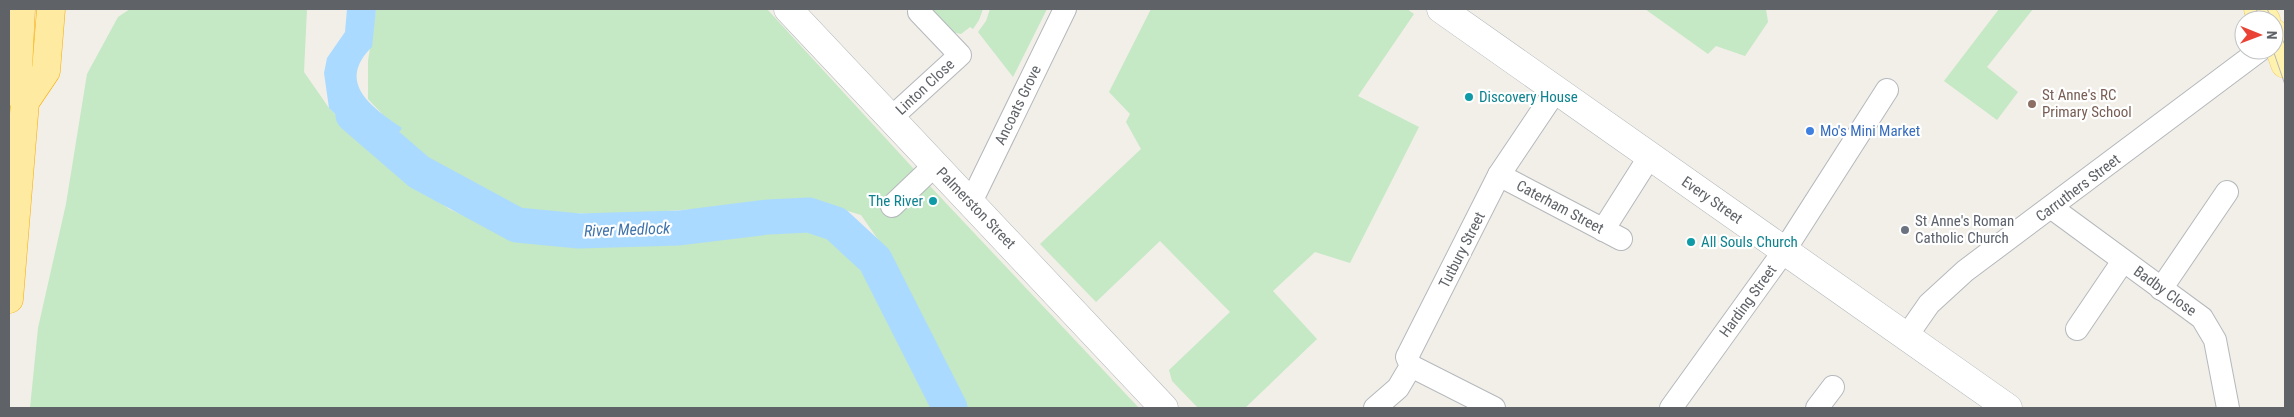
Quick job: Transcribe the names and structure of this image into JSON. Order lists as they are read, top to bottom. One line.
{"streets":{"street":["Linton Close","Ancoats Grove","Carruthers Street","Every Street","Caterham Street","Palmerston Street","Tutbury Street","Badby Close","Harding Street"]},"crossings":[["Linton Close","Palmerston Street"],["Ancoats Grove","Palmerston Street"],["Carruthers Street","Every Street"],["Carruthers Street","Badby Close"],["Every Street","Caterham Street"],["Every Street","Tutbury Street"],["Every Street","Harding Street"],["Caterham Street","Tutbury Street"]],"water":["River Medlock"],"places":["Discovery House","St Anne's RC Primary School","Mo's Mini Market","The River","St Anne's Roman Catholic Church","All Souls Church"],"north":"right"}
